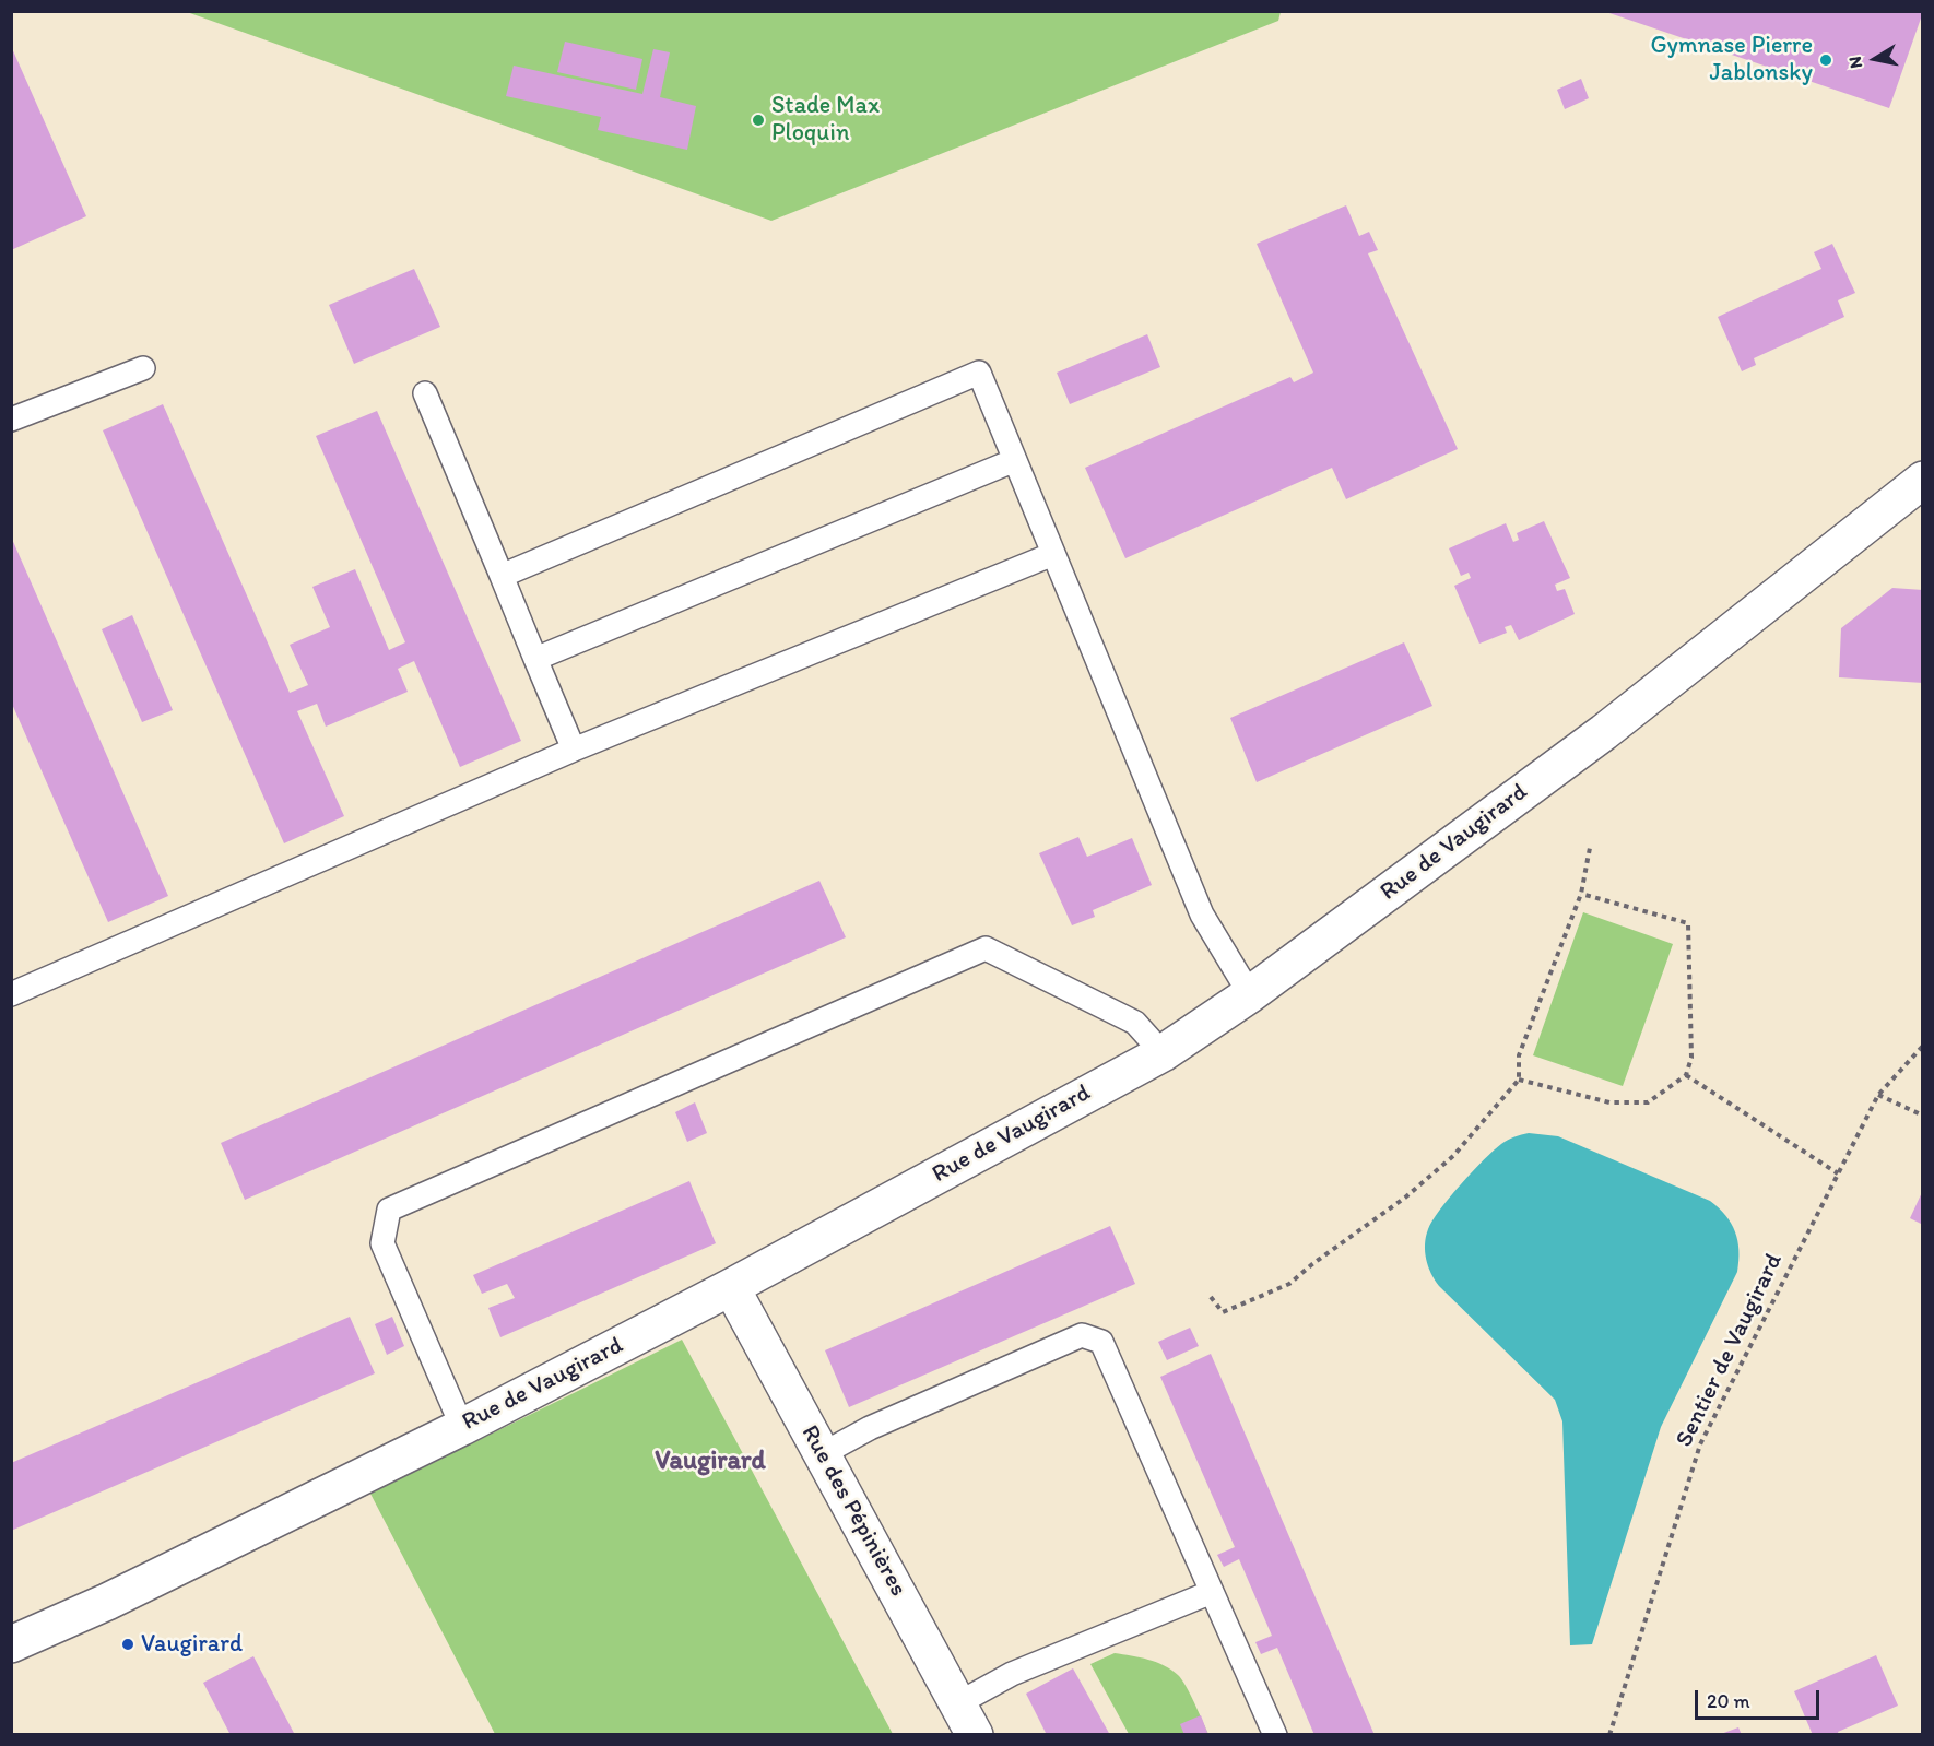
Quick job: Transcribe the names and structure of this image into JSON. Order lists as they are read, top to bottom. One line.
{"streets":{"street":["Rue de Vaugirard","Rue des Pépinières"],"path":["Sentier de Vaugirard"]},"crossings":[["Rue de Vaugirard","Rue des Pépinières"]],"districts":["Vaugirard"],"places":["Gymnase Pierre Jablonsky","Stade Max Ploquin","Vaugirard"],"scale_bar":"20 m","north":"left"}
